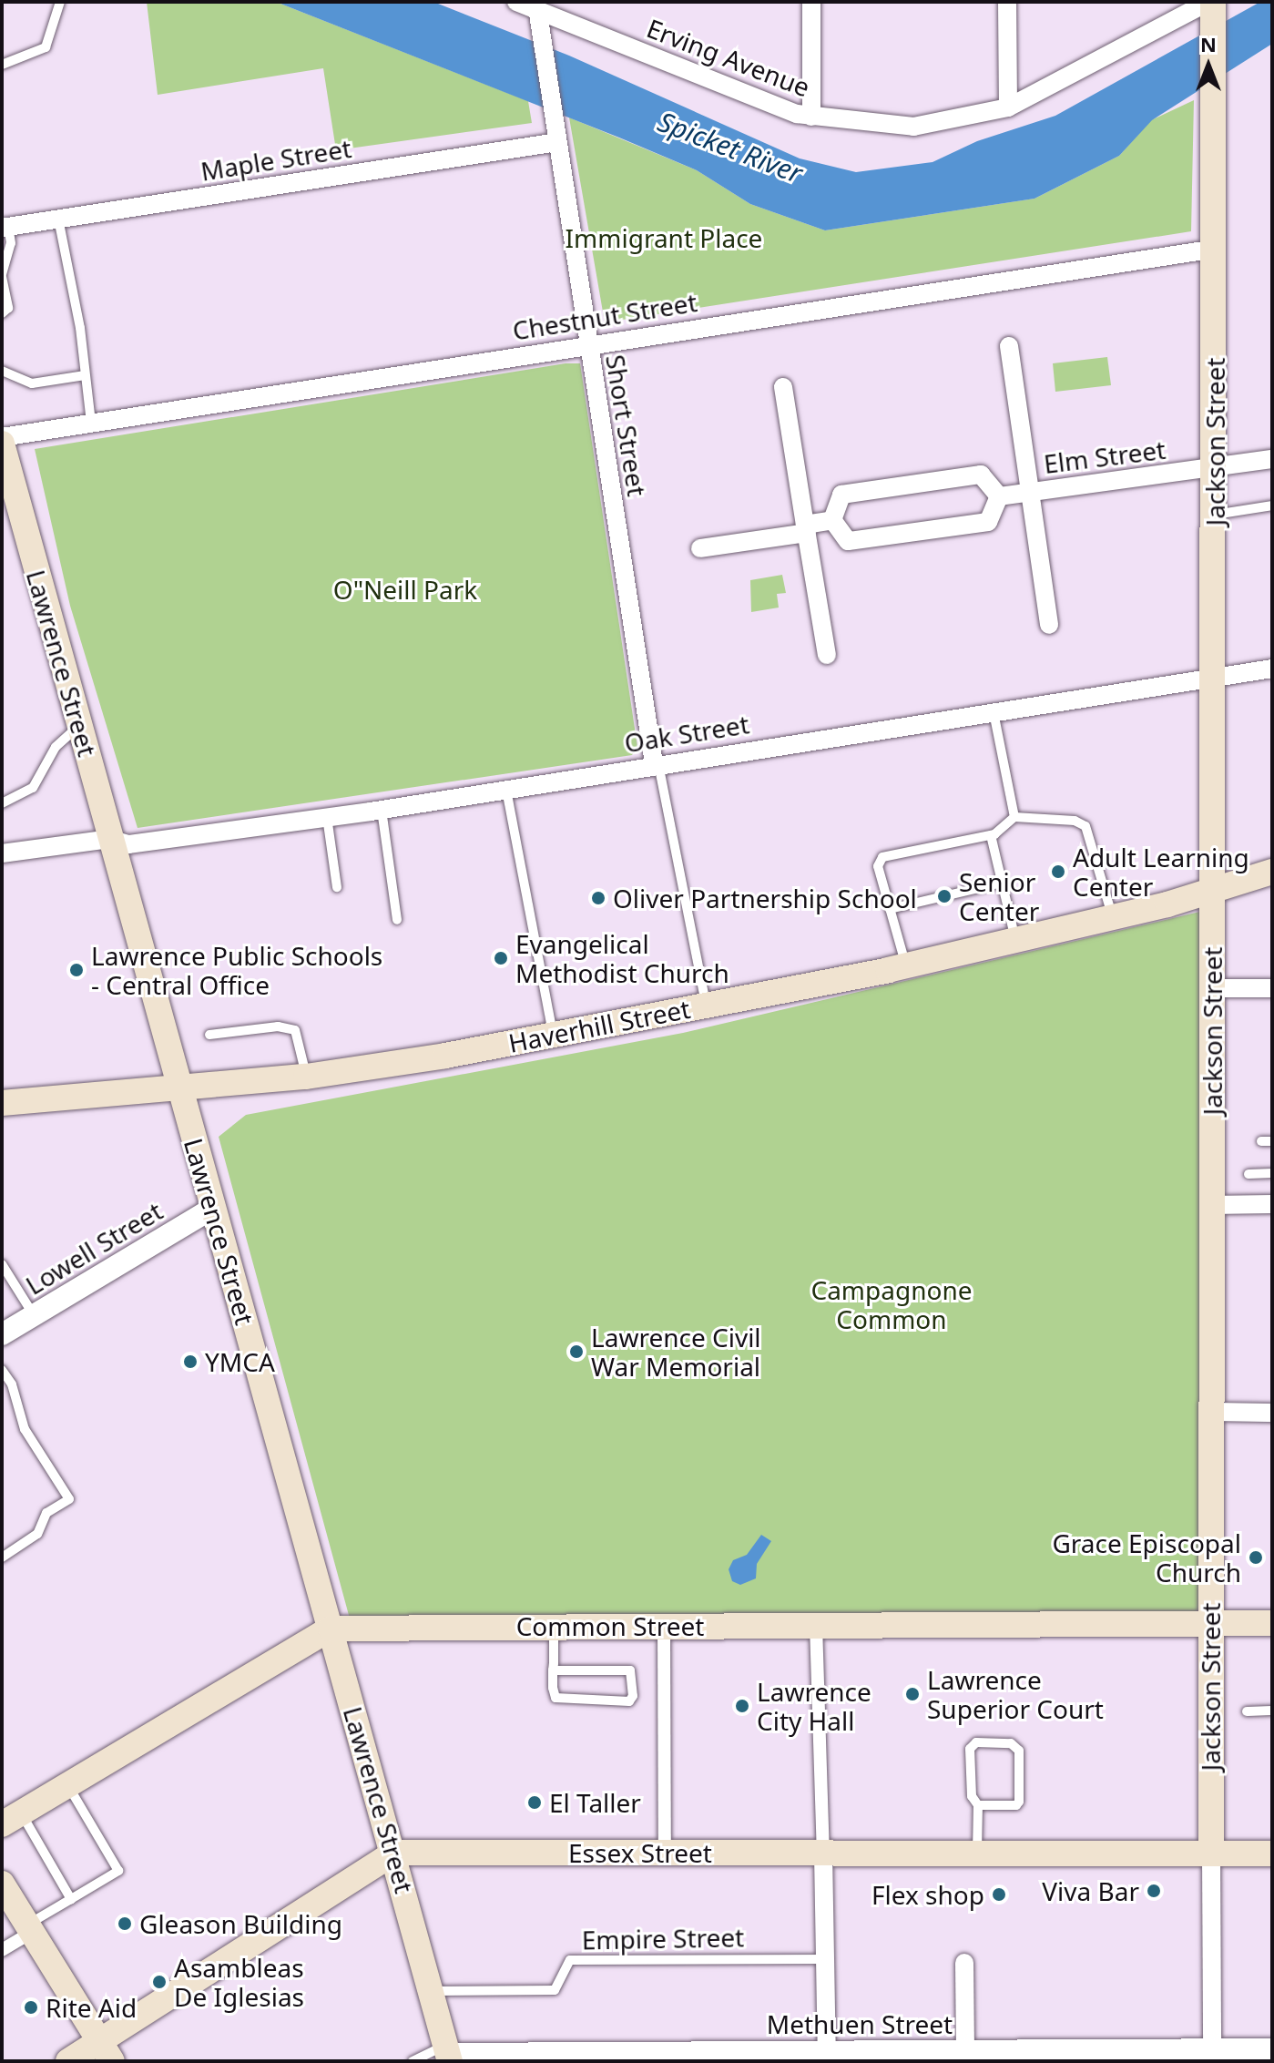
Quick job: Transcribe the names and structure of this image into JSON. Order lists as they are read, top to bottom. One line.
{"streets":{"main road":["Jackson Street","Lawrence Street","Haverhill Street","Common Street","Essex Street"],"street":["Erving Avenue","Maple Street","Chestnut Street","Short Street","Elm Street","Oak Street","Lowell Street","Methuen Street"],"lane":["Empire Street"]},"crossings":[["Erving Avenue","Short Street"],["Erving Avenue","Jackson Street"],["Maple Street","Short Street"],["Chestnut Street","Short Street"],["Chestnut Street","Jackson Street"],["Short Street","Oak Street"],["Jackson Street","Elm Street"],["Jackson Street","Oak Street"],["Jackson Street","Haverhill Street"],["Jackson Street","Common Street"],["Jackson Street","Essex Street"],["Jackson Street","Methuen Street"],["Lawrence Street","Oak Street"],["Lawrence Street","Haverhill Street"],["Lawrence Street","Lowell Street"],["Lawrence Street","Common Street"],["Lawrence Street","Essex Street"],["Lawrence Street","Empire Street"],["Lawrence Street","Methuen Street"]],"water":["Spicket River"],"parks":["Immigrant Place","O\"Neill Park","Campagnone Common"],"places":["Adult Learning Center","Senior Center","Oliver Partnership School","Evangelical Methodist Church","Lawrence Public Schools - Central Office","Lawrence Civil War Memorial","YMCA","Grace Episcopal Church","Lawrence Superior Court","Lawrence City Hall","El Taller","Viva Bar","Flex shop","Gleason Building","Asambleas De Iglesias","Rite Aid"],"north":"top"}
